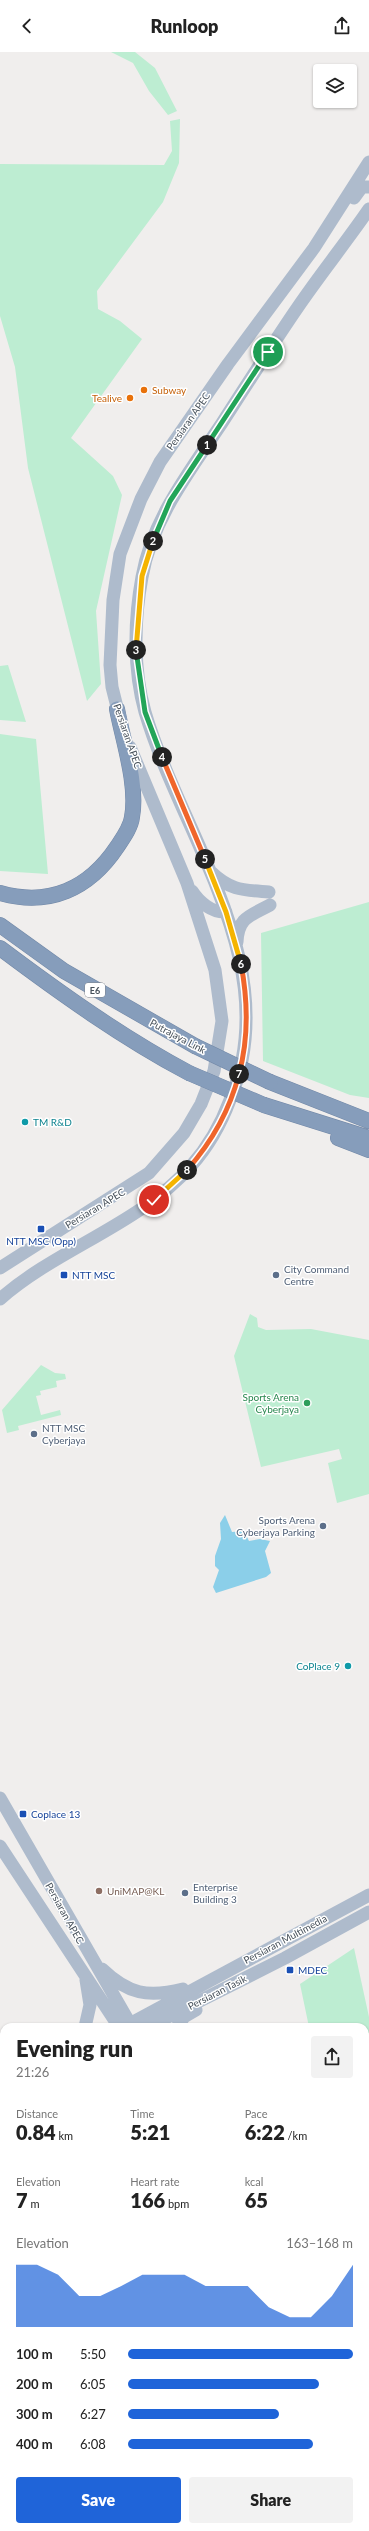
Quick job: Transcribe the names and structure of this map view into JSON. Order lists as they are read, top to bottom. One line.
{"streets":{"highway":["E6","Putrajaya Link"],"main road":["Persiaran APEC","Persiaran Multimedia","Persiaran Tasik"]},"crossings":[["Persiaran Multimedia","Persiaran Tasik"]],"places":{"other":["Subway","Tealive","TM R&D","City Command Centre","Sports Arena Cyberjaya","NTT MSC Cyberjaya","Sports Arena Cyberjaya Parking","CoPlace 9","UniMAP@KL","Enterprise Building 3"],"transit":["NTT MSC (Opp)","NTT MSC","Coplace 13","MDEC"]},"page":{"header":"Runloop","pins":["1","2","3","4","5","6","7","8"],"heading":["Evening run","21:26"],"stats":[["Distance","0.84 km"],["Time","5:21"],["Pace","6:22 /km"],["Elevation","7 m"],["Heart rate","166 bpm"],["kcal","65"]],"chart":["Elevation","163–168 m"],"list":[{"name":"100 m","note":"5:50"},{"name":"200 m","note":"6:05"},{"name":"300 m","note":"6:27"},{"name":"400 m","note":"6:08"}],"buttons":["Save","Share"]}}
